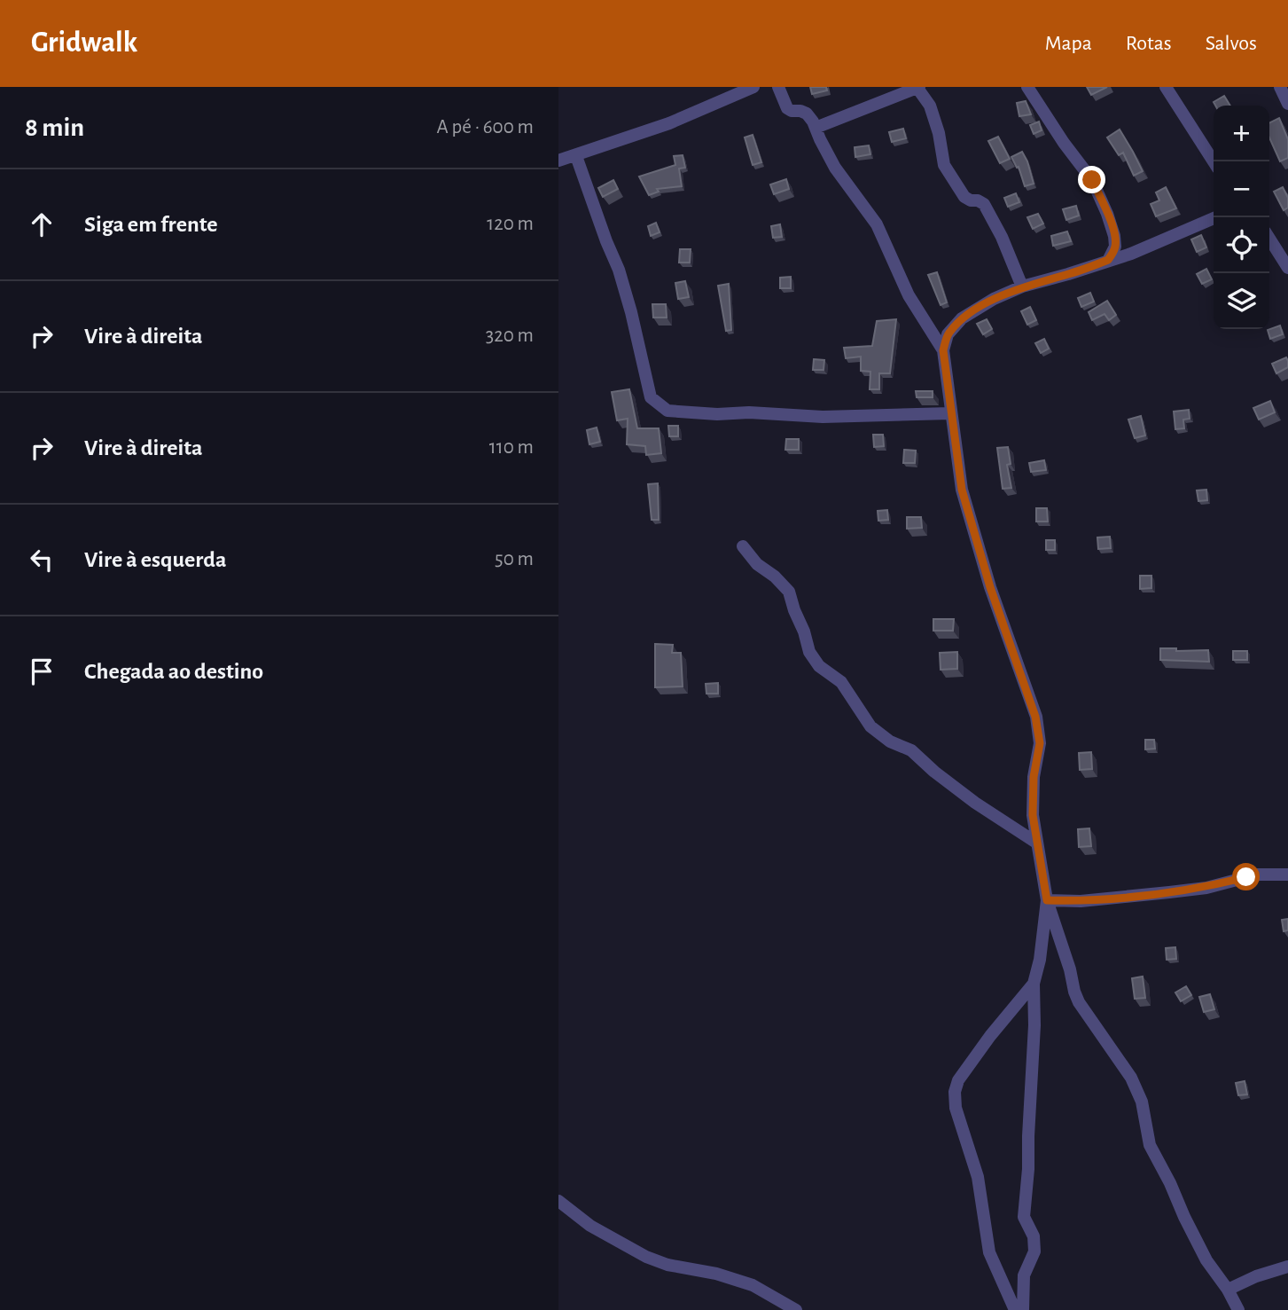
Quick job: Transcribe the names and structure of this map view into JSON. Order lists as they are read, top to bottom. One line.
{"page":{"header":"Gridwalk","nav":["Mapa","Rotas","Salvos"],"heading":["8 min","A pé · 600 m"],"map_buttons":["+","−"],"list":[["Siga em frente","120 m"],["Vire à direita","320 m"],["Vire à direita","110 m"],["Vire à esquerda","50 m"],"Chegada ao destino"]}}
